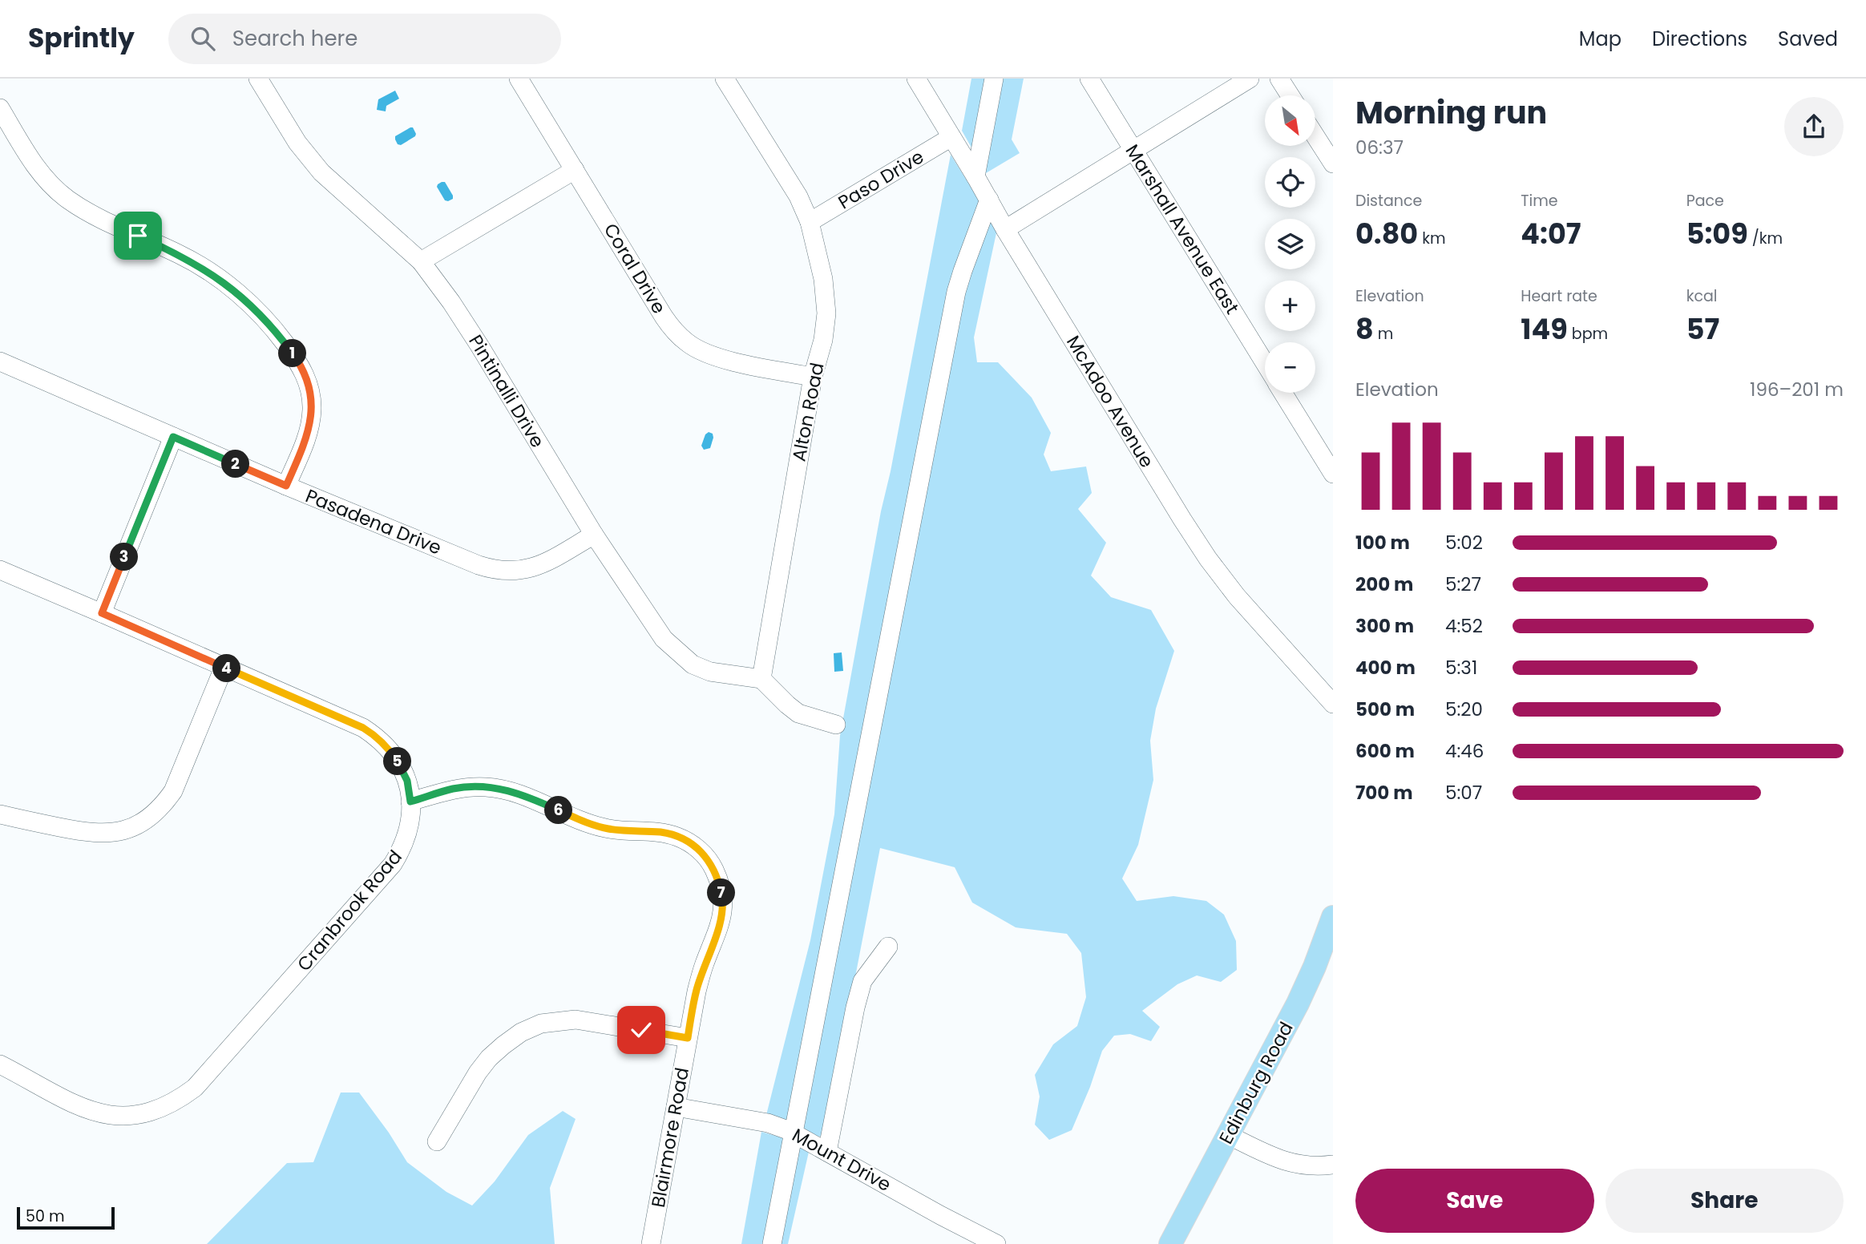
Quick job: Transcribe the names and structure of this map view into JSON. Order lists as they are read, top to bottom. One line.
{"streets":{"main road":["Edinburg Road"],"street":["Paso Drive","Marshall Avenue East","Coral Drive","Pintinalli Drive","McAdoo Avenue","Alton Road","Pasadena Drive","Cranbrook Road","Blairmore Road","Mount Drive"]},"crossings":[["Paso Drive","McAdoo Avenue"],["Paso Drive","Alton Road"],["Coral Drive","Alton Road"],["Pintinalli Drive","Alton Road"],["Pintinalli Drive","Pasadena Drive"],["Cranbrook Road","Blairmore Road"],["Blairmore Road","Mount Drive"]],"scale_bar":"50 m","north":"bottom right","page":{"header":"Sprintly","search":"Search here","nav":["Map","Directions","Saved"],"heading":["Morning run","06:37"],"map_buttons":["+","−"],"stats":[["Distance","0.80 km"],["Time","4:07"],["Pace","5:09 /km"],["Elevation","8 m"],["Heart rate","149 bpm"],["kcal","57"]],"pins":["1","2","3","4","5","6","7"],"chart":["Elevation","196–201 m"],"list":[{"name":"100 m","note":"5:02"},{"name":"200 m","note":"5:27"},{"name":"300 m","note":"4:52"},{"name":"400 m","note":"5:31"},{"name":"500 m","note":"5:20"},{"name":"600 m","note":"4:46"},{"name":"700 m","note":"5:07"}],"buttons":["Save","Share"],"scale":"50 m"}}
